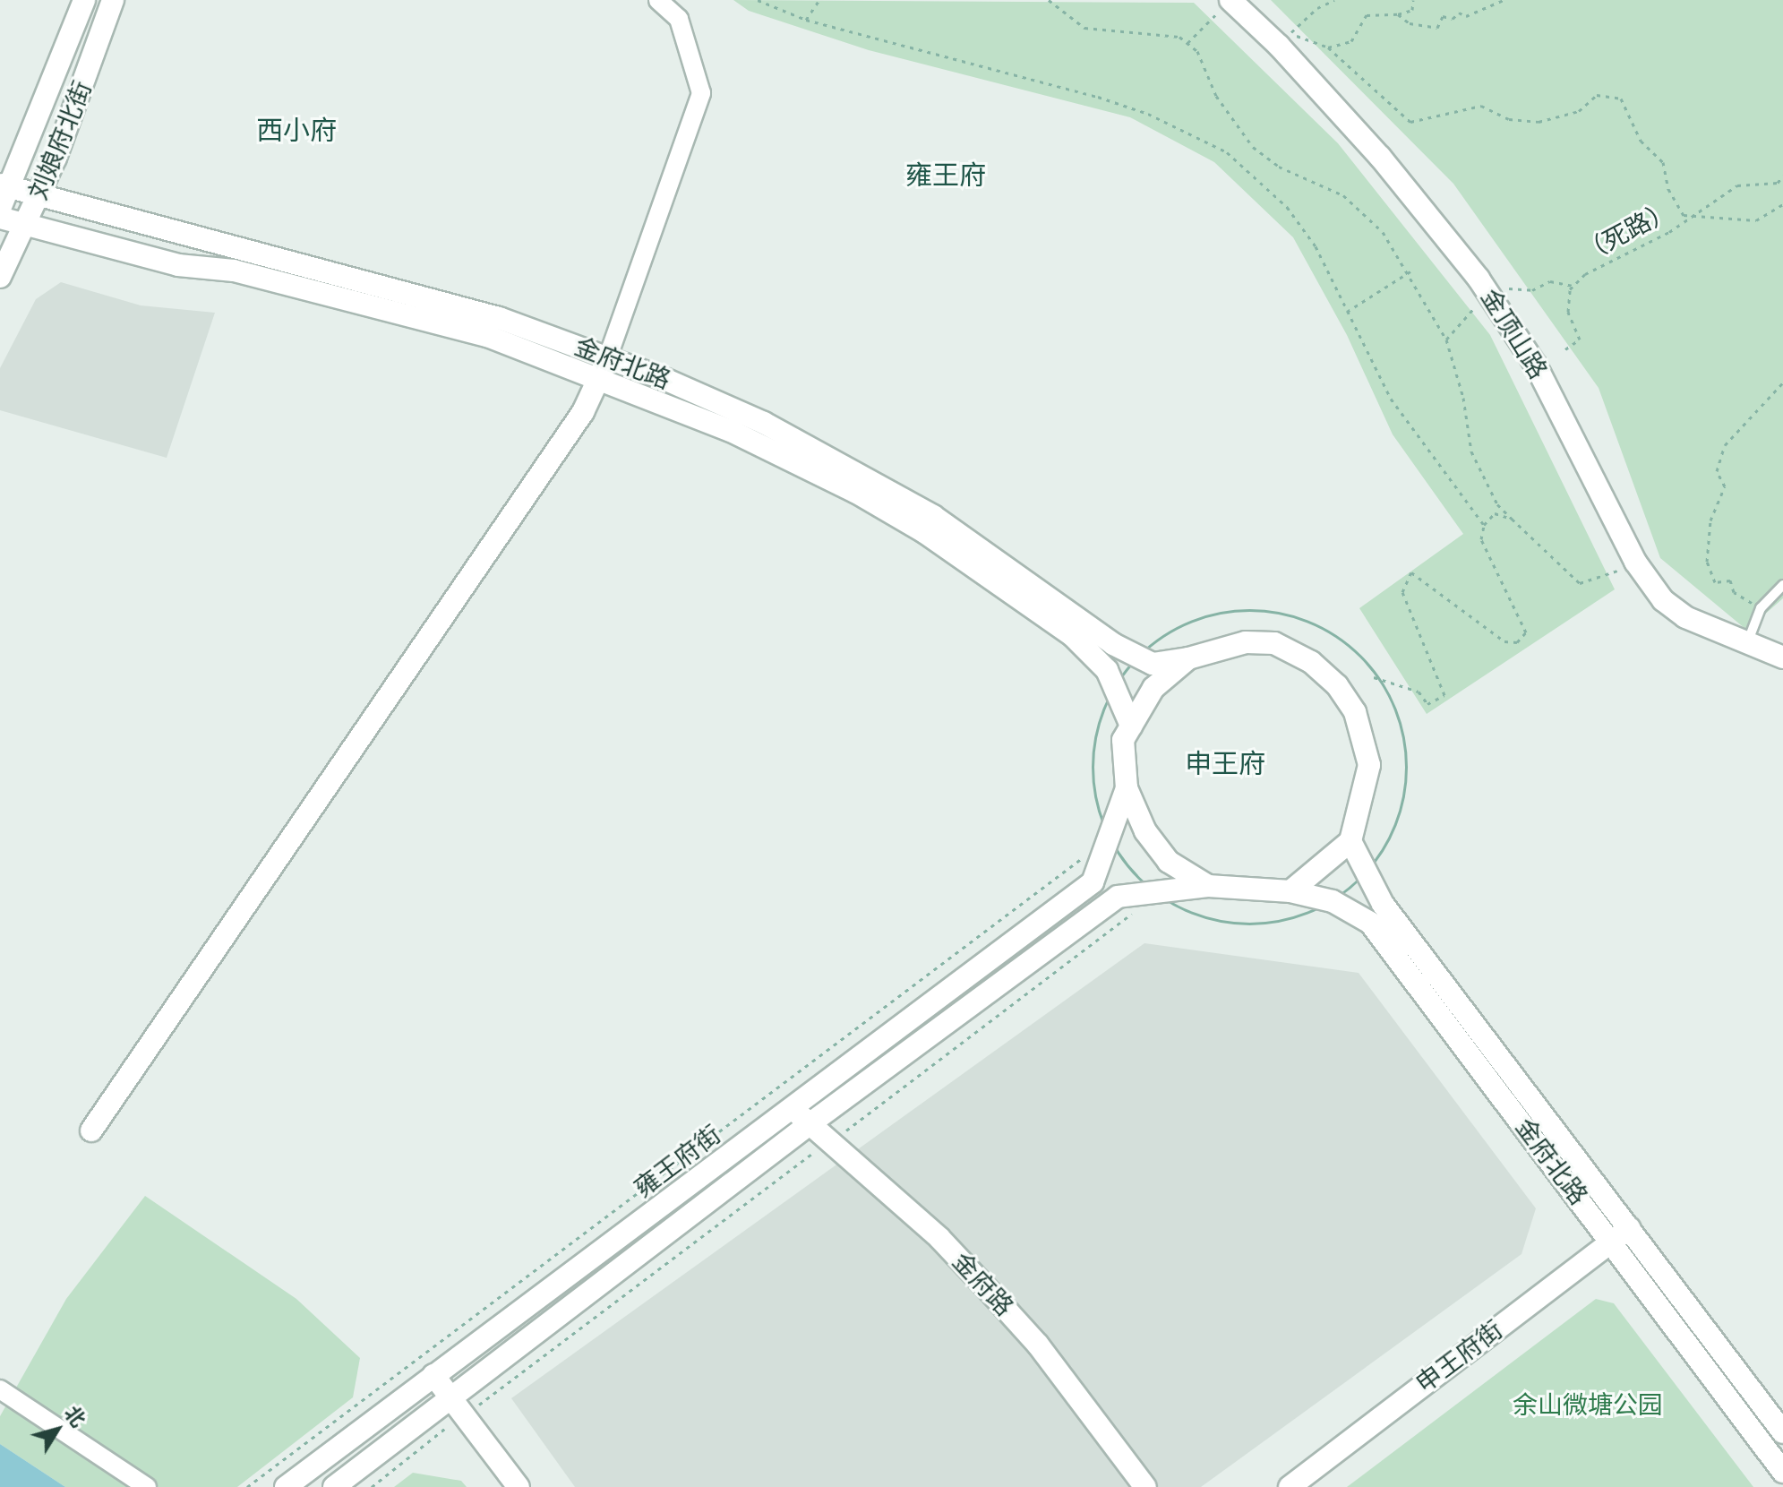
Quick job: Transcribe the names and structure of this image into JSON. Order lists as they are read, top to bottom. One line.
{"streets":{"main road":["刘娘府北街","金顶山路","金府北路","雍王府街","金府路","申王府街"],"path":["（死路）"]},"crossings":[["刘娘府北街","金府北路"],["金府北路","雍王府街"],["金府北路","申王府街"],["雍王府街","金府路"]],"districts":["西小府","雍王府","申王府"],"parks":["余山微塘公园"],"north":"top right"}
